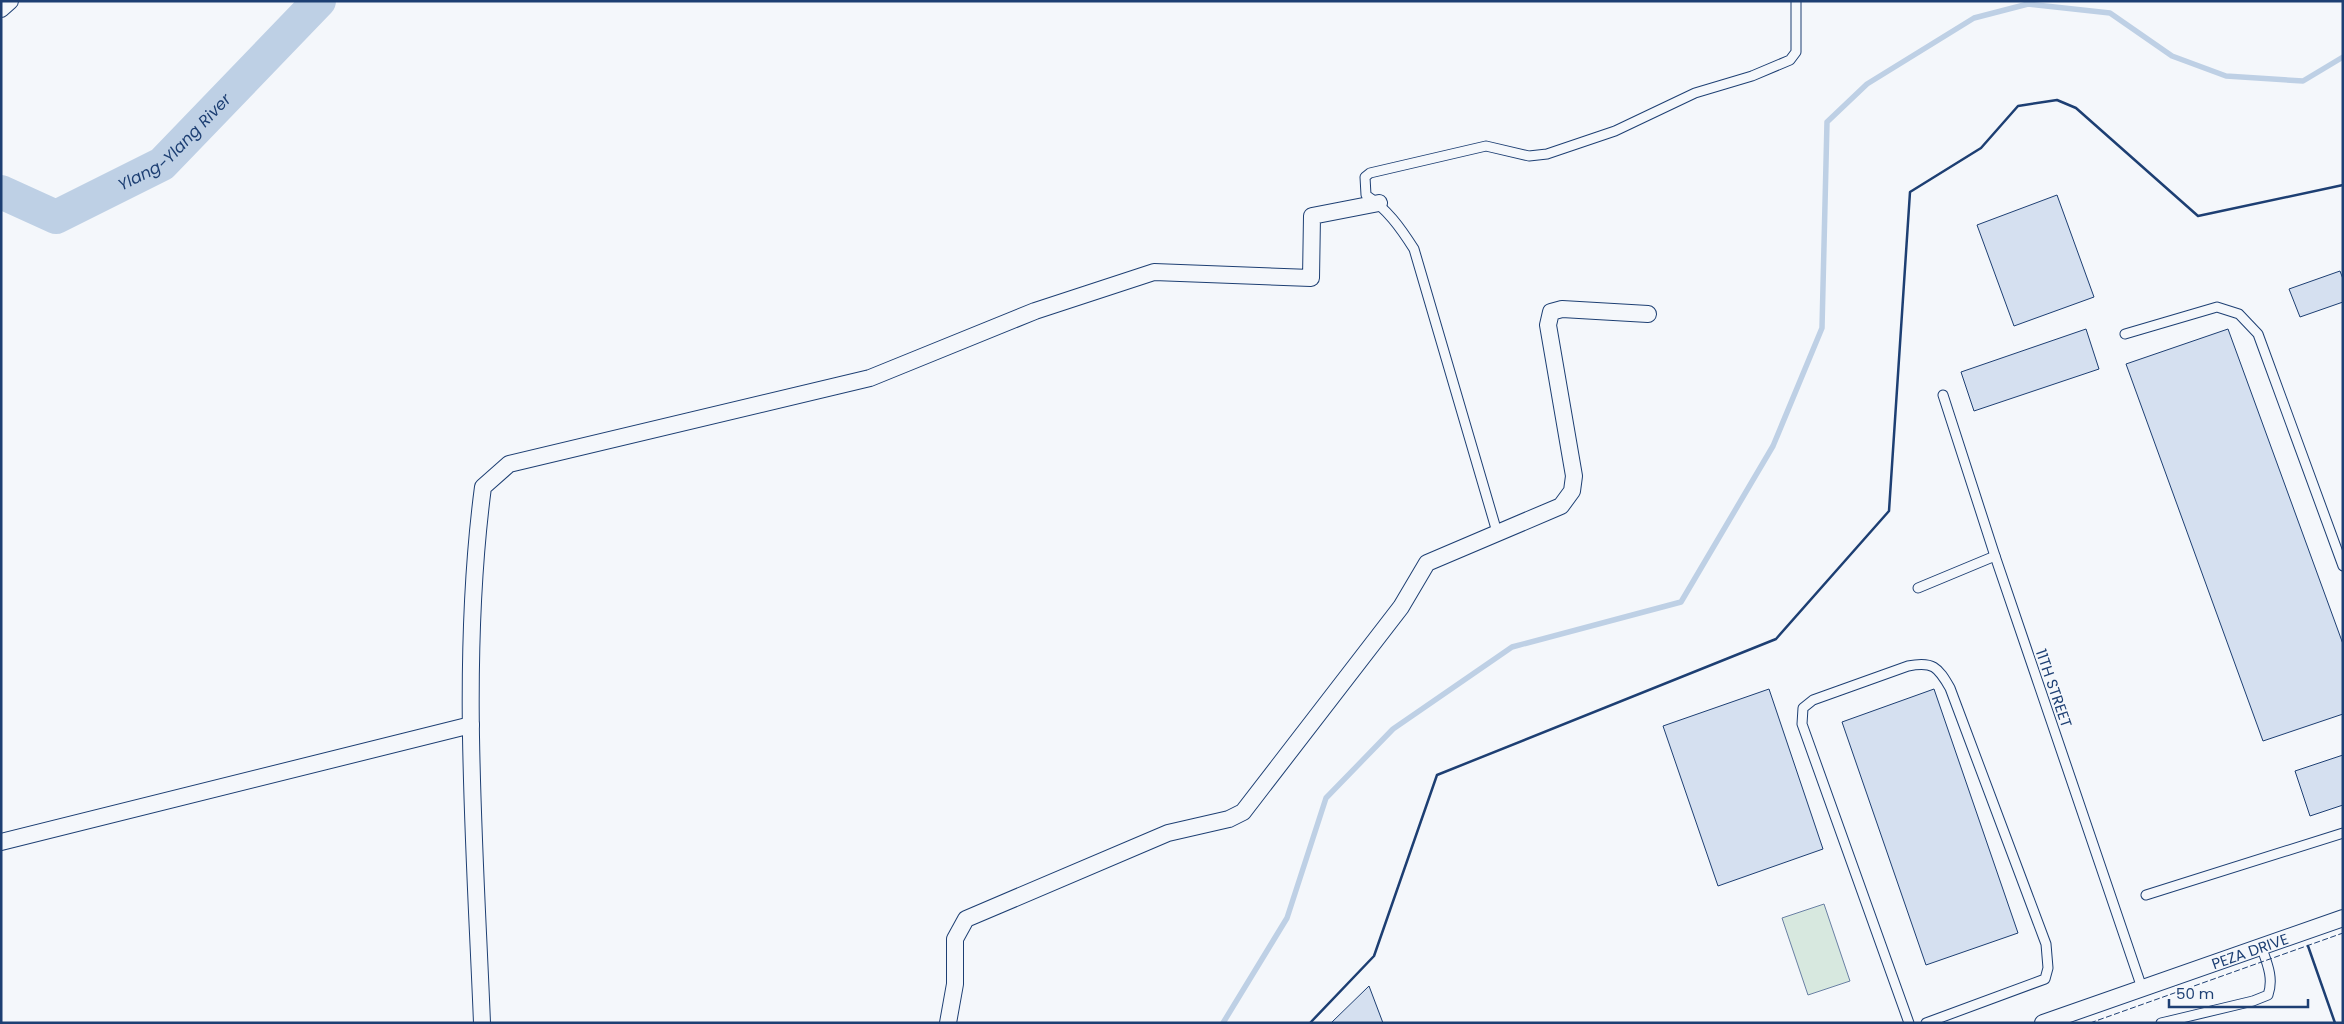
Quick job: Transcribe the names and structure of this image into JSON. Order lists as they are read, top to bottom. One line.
{"streets":{"street":["PEZA DRIVE"],"lane":["11TH STREET"]},"crossings":[["11TH STREET","PEZA DRIVE"]],"water":["Ylang-Ylang River"],"scale_bar":"50 m"}
